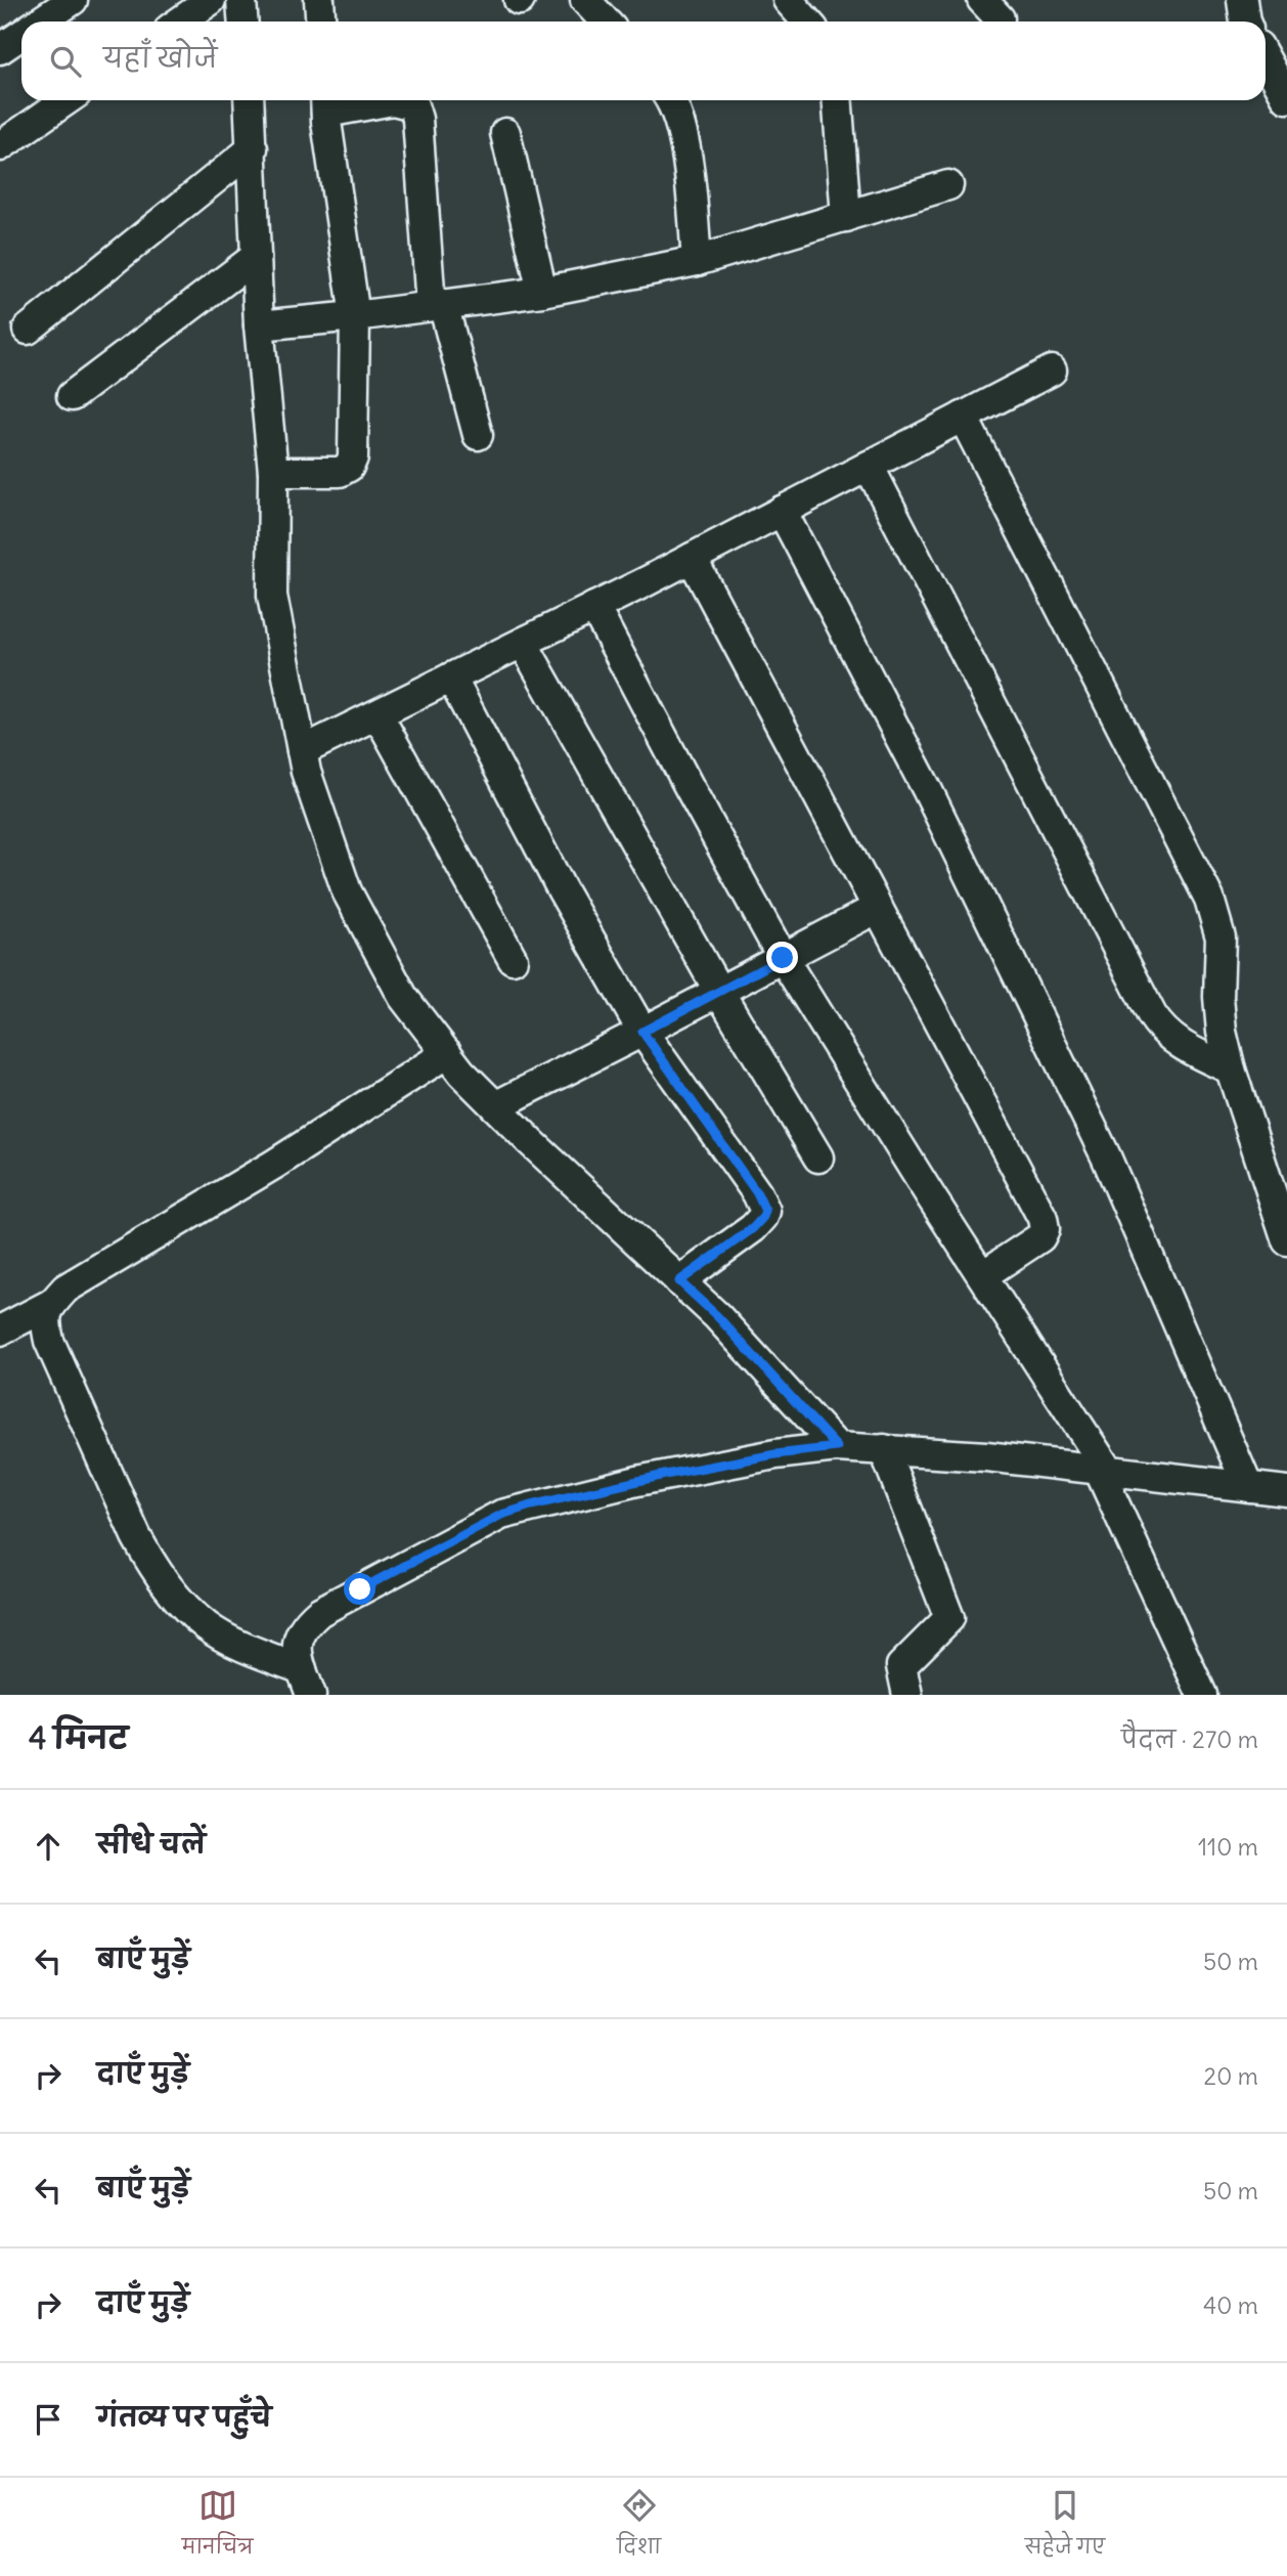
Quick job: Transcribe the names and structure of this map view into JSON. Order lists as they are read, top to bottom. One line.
{"page":{"search":"यहाँ खोजें","heading":["4 मिनट","पैदल · 270 m"],"list":[["सीधे चलें","110 m"],["बाएँ मुड़ें","50 m"],["दाएँ मुड़ें","20 m"],["बाएँ मुड़ें","50 m"],["दाएँ मुड़ें","40 m"],"गंतव्य पर पहुँचे"],"nav":["मानचित्र","दिशा","सहेजे गए"]}}
